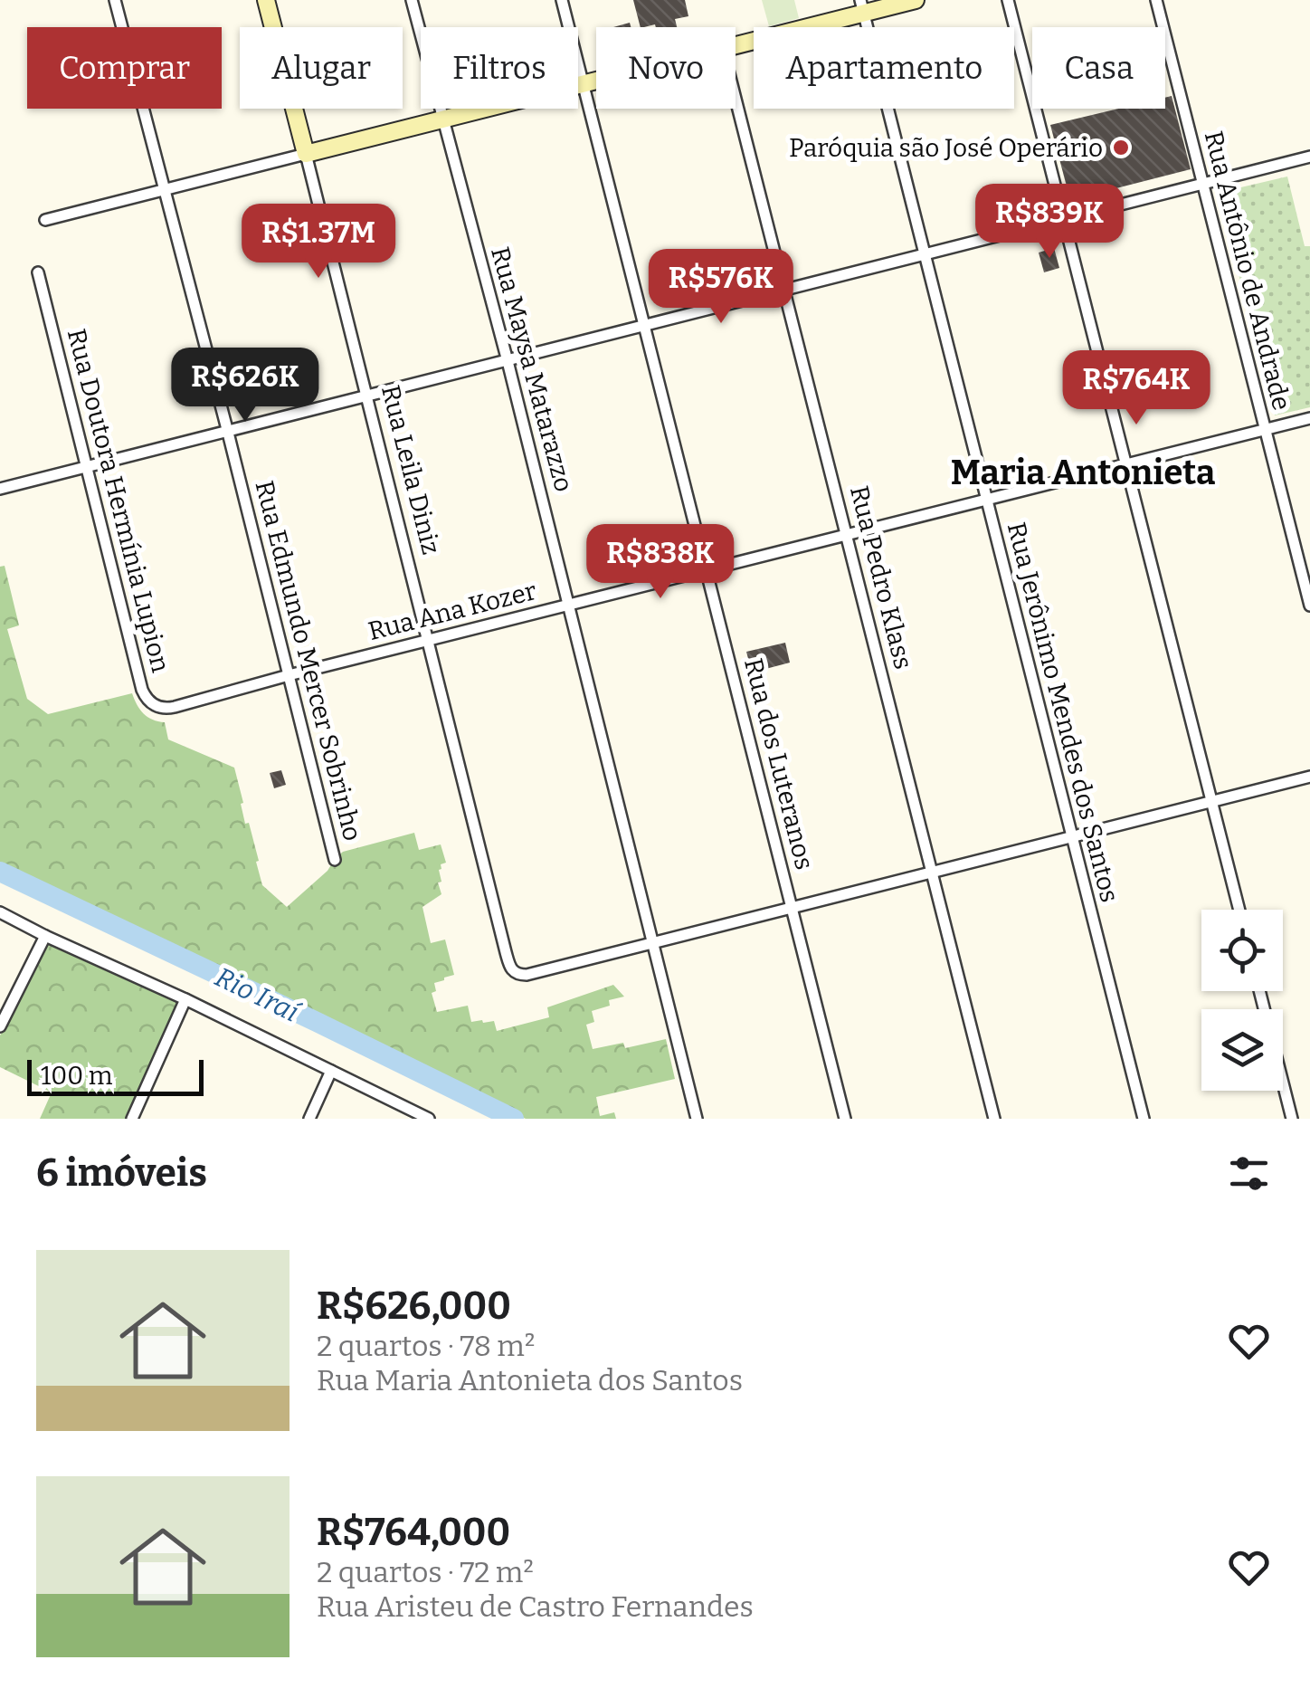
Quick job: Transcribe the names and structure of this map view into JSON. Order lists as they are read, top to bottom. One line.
{"streets":{"street":["Rua Antônio de Andrade","Rua Maysa Matarazzo","Rua Leila Diniz","Rua Doutora Hermínia Lupion","Rua Pedro Klass","Rua Ana Kozer","Rua Edmundo Mercer Sobrinho","Rua Jerônimo Mendes dos Santos","Rua dos Luteranos"]},"crossings":[["Rua Antônio de Andrade","Rua Ana Kozer"],["Rua Maysa Matarazzo","Rua Leila Diniz"],["Rua Maysa Matarazzo","Rua Ana Kozer"],["Rua Leila Diniz","Rua Ana Kozer"],["Rua Doutora Hermínia Lupion","Rua Ana Kozer"],["Rua Pedro Klass","Rua Ana Kozer"],["Rua Ana Kozer","Rua Edmundo Mercer Sobrinho"],["Rua Ana Kozer","Rua Jerônimo Mendes dos Santos"],["Rua Ana Kozer","Rua dos Luteranos"]],"districts":["Maria Antonieta"],"water":["Rio Iraí"],"places":["Paróquia são José Operário"],"scale_bar":"100 m","page":{"chip":["Comprar","Alugar","Filtros","Novo","Apartamento","Casa"],"price":["R$839K","R$1.37M","R$576K","R$626K","R$764K","R$838K"],"scale":"100 m","heading":"6 imóveis","list":[{"name":"R$626,000","note":"2 quartos · 78 m² · Rua Maria Antonieta dos Santos"},{"name":"R$764,000","note":"2 quartos · 72 m² · Rua Aristeu de Castro Fernandes"}]}}
